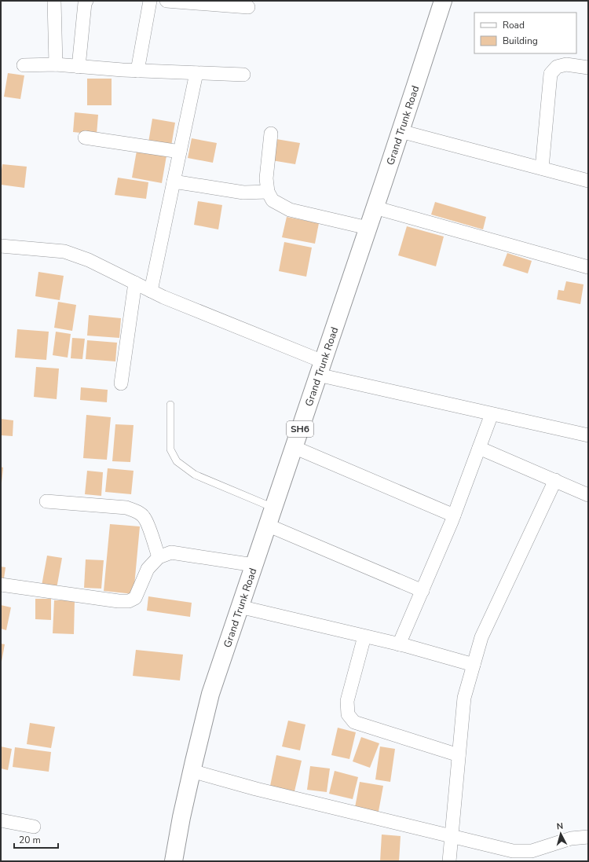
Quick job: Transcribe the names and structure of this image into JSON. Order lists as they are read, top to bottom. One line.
{"streets":{"main road":["Grand Trunk Road","SH6"]},"legend":["Road","Building"],"scale_bar":"20 m","north":"top"}
